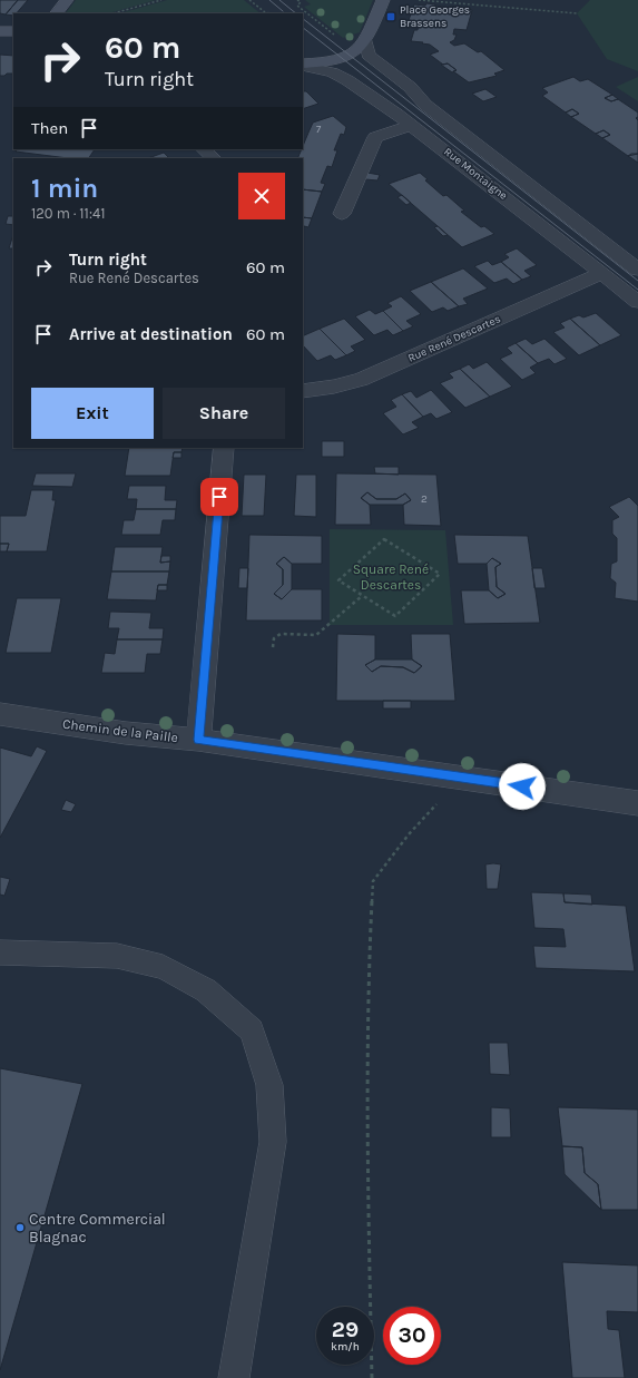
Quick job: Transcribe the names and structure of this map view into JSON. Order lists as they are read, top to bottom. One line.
{"streets":{"street":["Rue Montaigne","Rue René Descartes","Chemin de la Paille"]},"crossings":[["Rue Montaigne","Rue René Descartes"]],"parks":["Square René Descartes"],"places":{"transit":["Place Georges Brassens"],"other":["Centre Commercial Blagnac"]},"house_numbers":["7","2"],"page":{"turn":["60 m","Turn right"],"then":"Then","heading":["1 min","120 m · 11:41"],"list":[{"name":"Turn right","note":"Rue René Descartes","value":"60 m"},{"name":"Arrive at destination","value":"60 m"}],"buttons":["Exit","Share"],"speed":"29 km/h","limit":"30"}}
